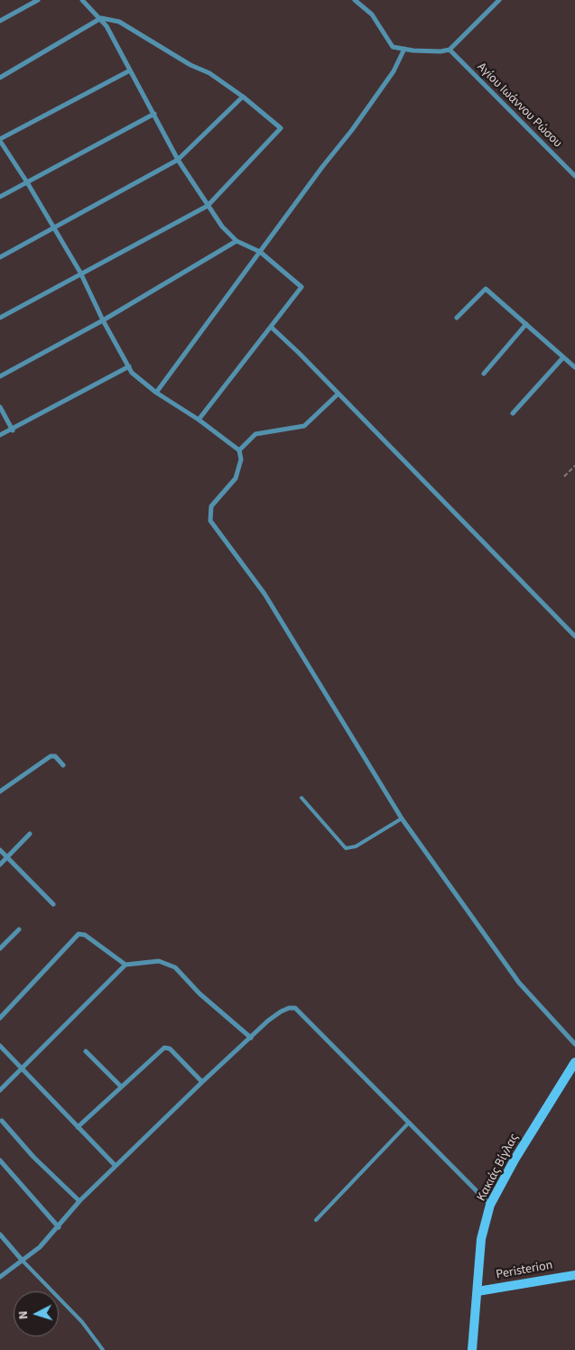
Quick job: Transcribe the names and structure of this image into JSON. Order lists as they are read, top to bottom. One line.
{"streets":{"street":["Αγίου Ιωάννου Ρώσου","Κακιάς Βίγλας","Peristerion"]},"crossings":[["Κακιάς Βίγλας","Peristerion"]],"north":"left"}
